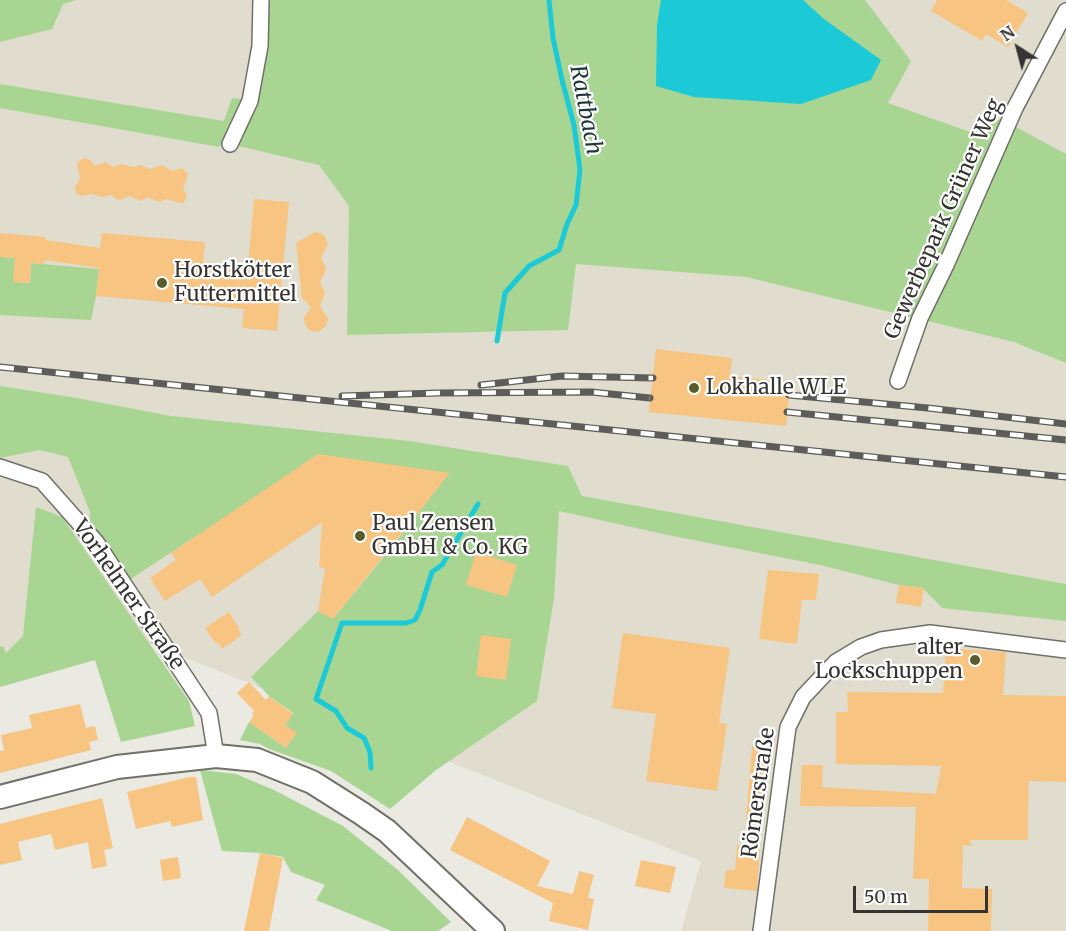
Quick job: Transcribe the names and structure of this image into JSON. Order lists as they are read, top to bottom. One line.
{"streets":{"street":["Gewerbepark Grüner Weg","Vorhelmer Straße","Römerstraße"]},"water":["Rattbach"],"places":["Horstkötter Futtermittel","Lokhalle WLE","Paul Zensen GmbH & Co. KG","alter Lockschuppen"],"scale_bar":"50 m","north":"top left"}
